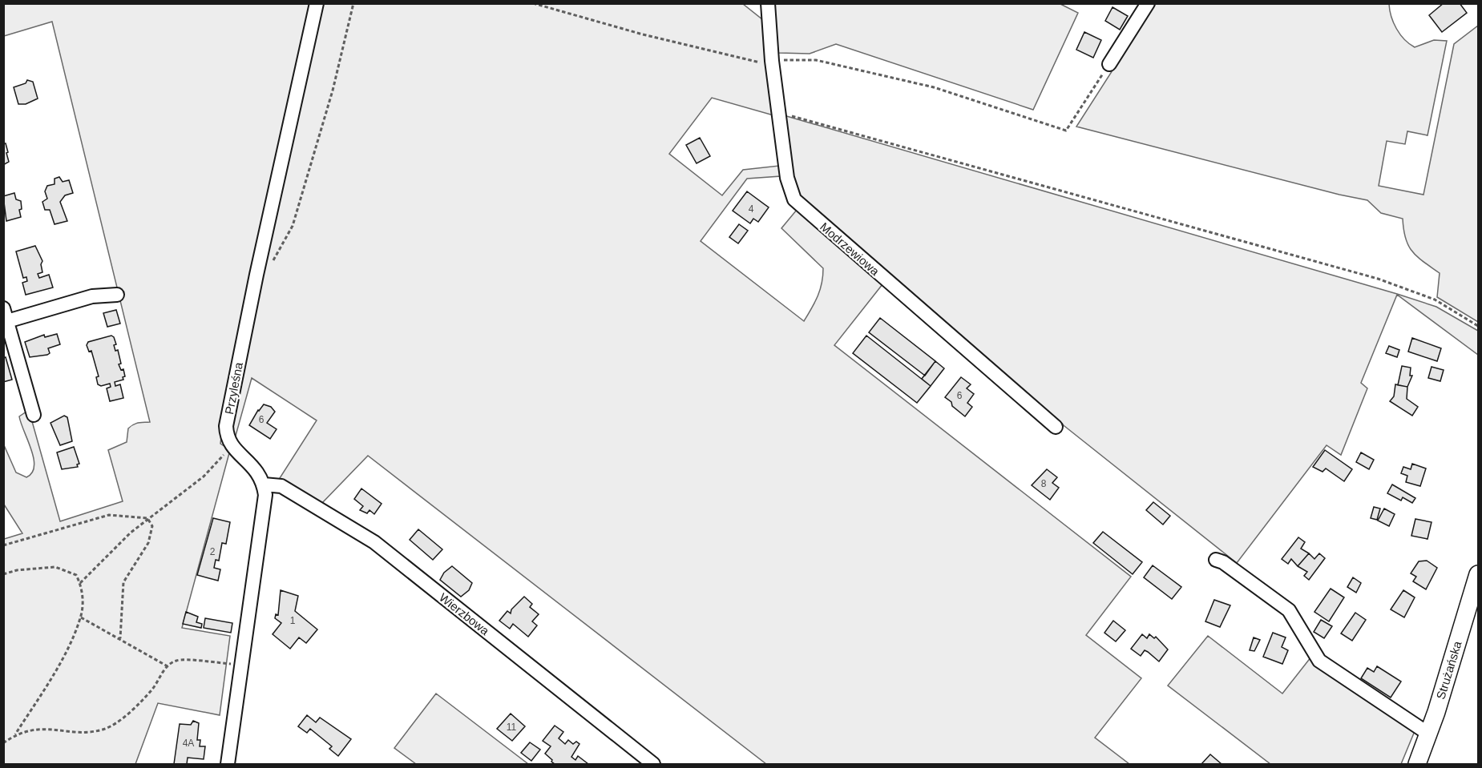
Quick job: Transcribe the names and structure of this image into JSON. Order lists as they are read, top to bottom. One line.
{"streets":{"main road":["Strużańska"],"street":["Modrzewiowa","Przyleśna","Wierzbowa"]},"house_numbers":["4","6","6","8","2","1","11","4A"]}
